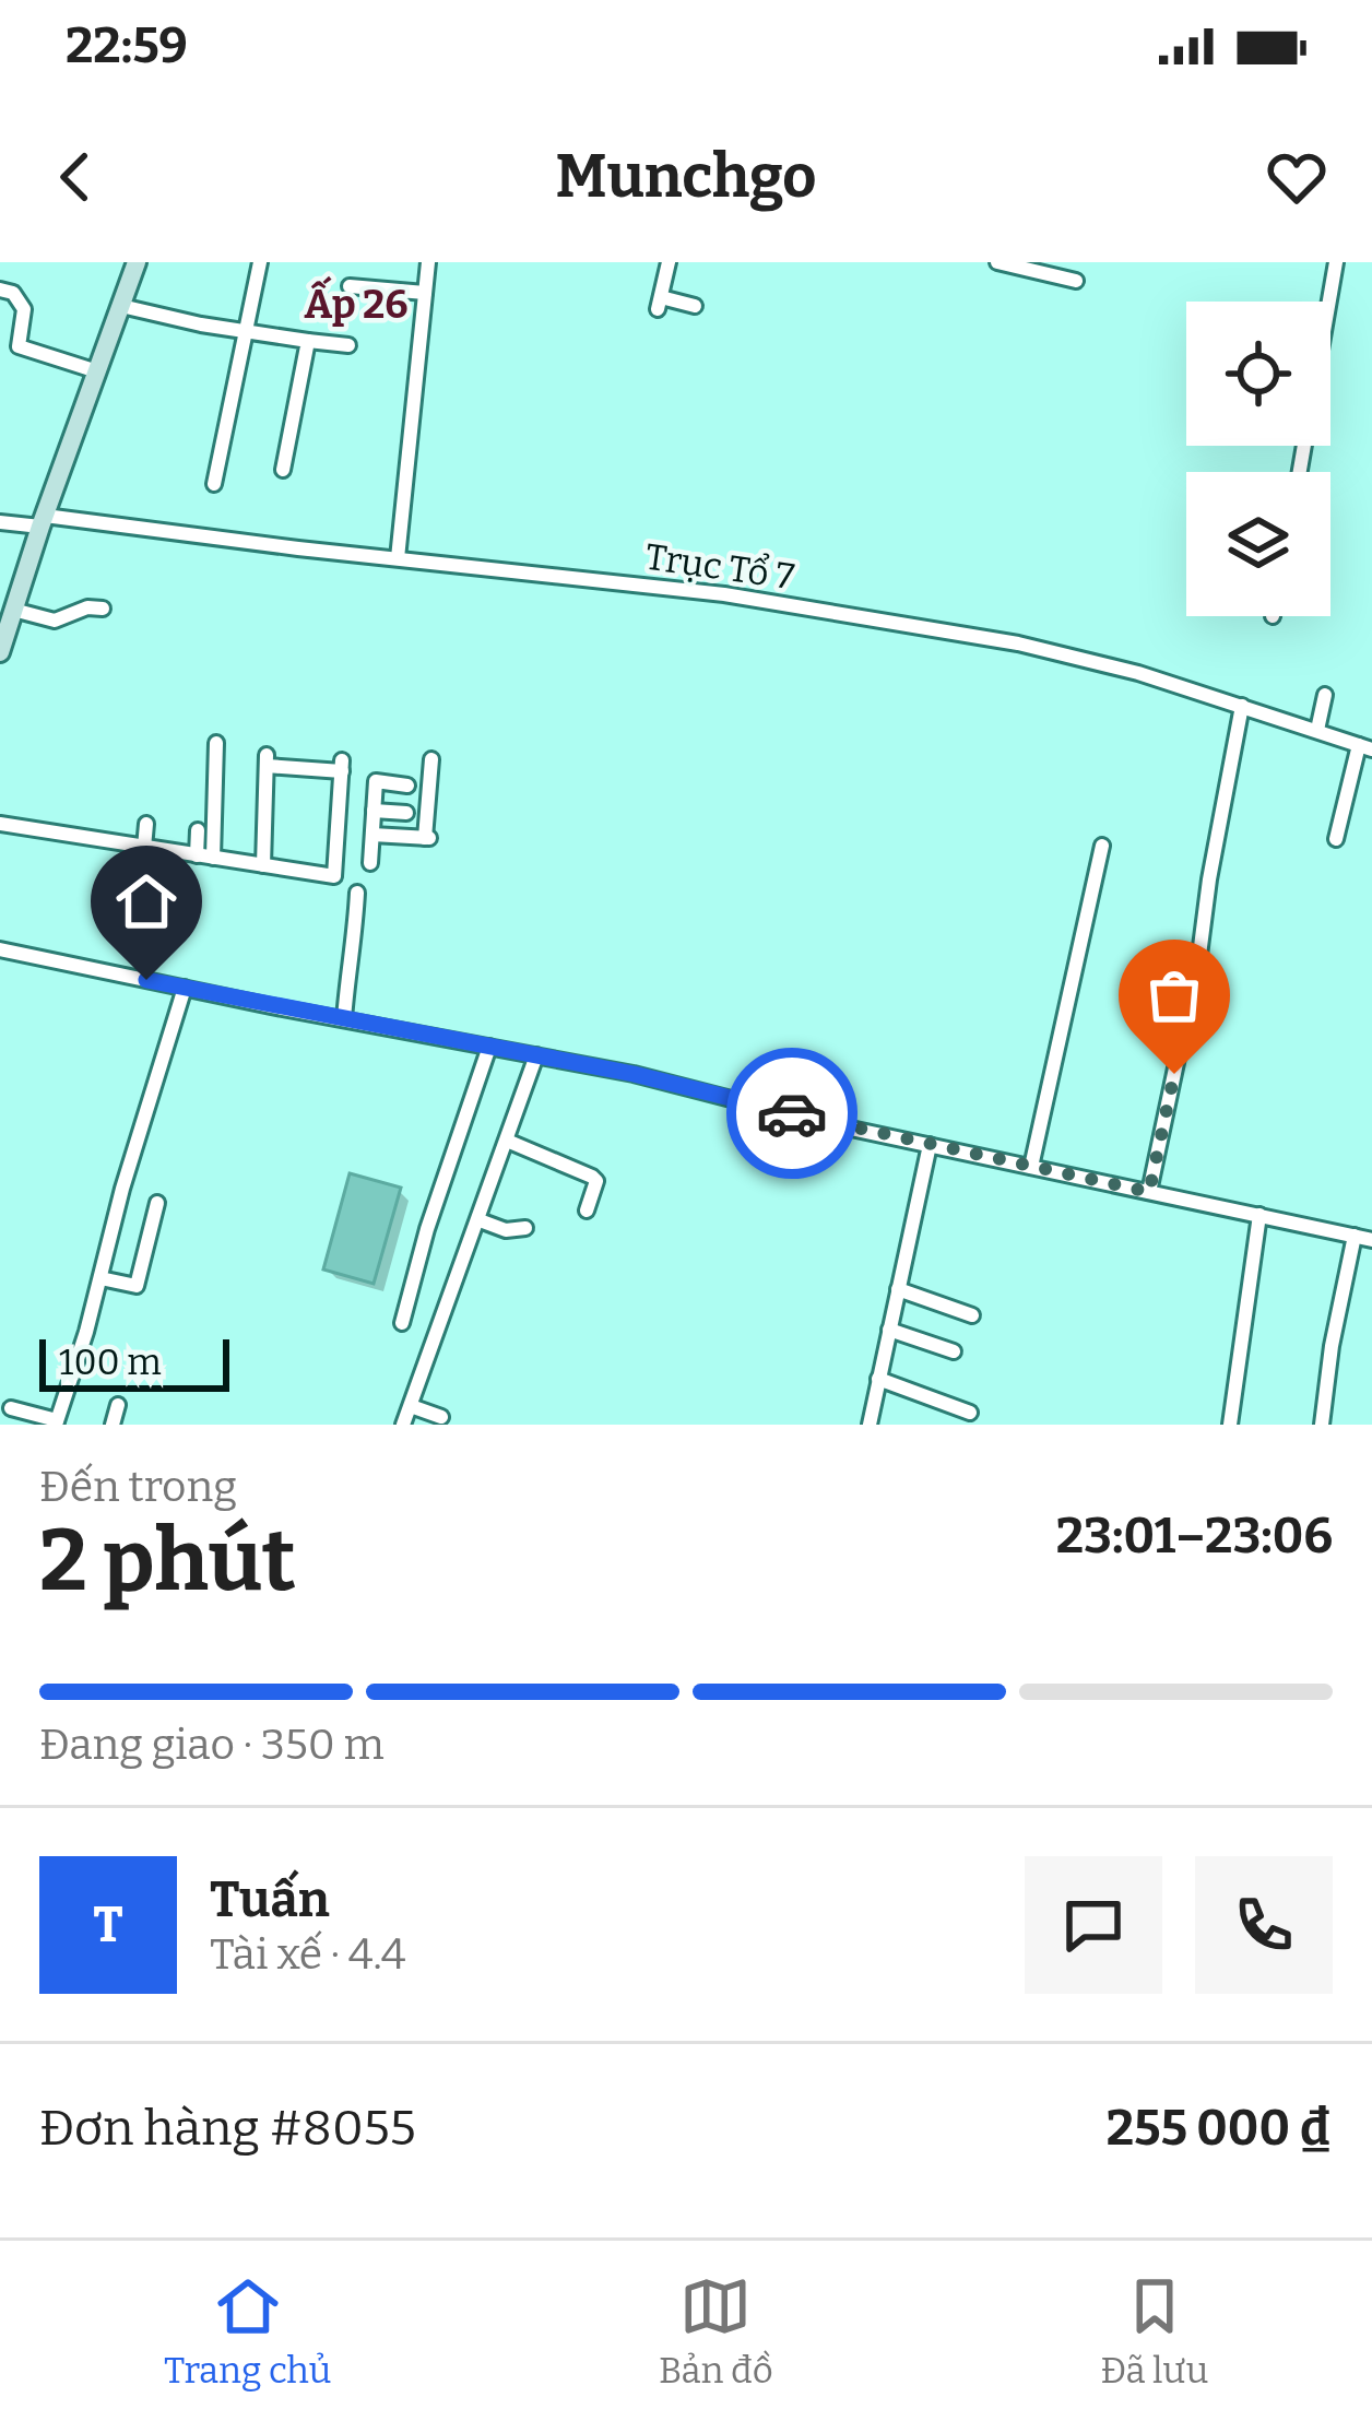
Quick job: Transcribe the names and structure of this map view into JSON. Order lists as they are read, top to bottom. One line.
{"streets":{"street":["Trục Tổ 7"]},"districts":["Ấp 26"],"scale_bar":"100 m","page":{"status":"22:59","header":"Munchgo","scale":"100 m","heading":["2 phút","Đến trong","23:01–23:06"],"panel":["Tuấn","Tài xế · 4.4","Đơn hàng #8055","255 000 ₫"],"bar":"Đang giao · 350 m","round":"T","tabs":["Trang chủ","Bản đồ","Đã lưu"]}}
